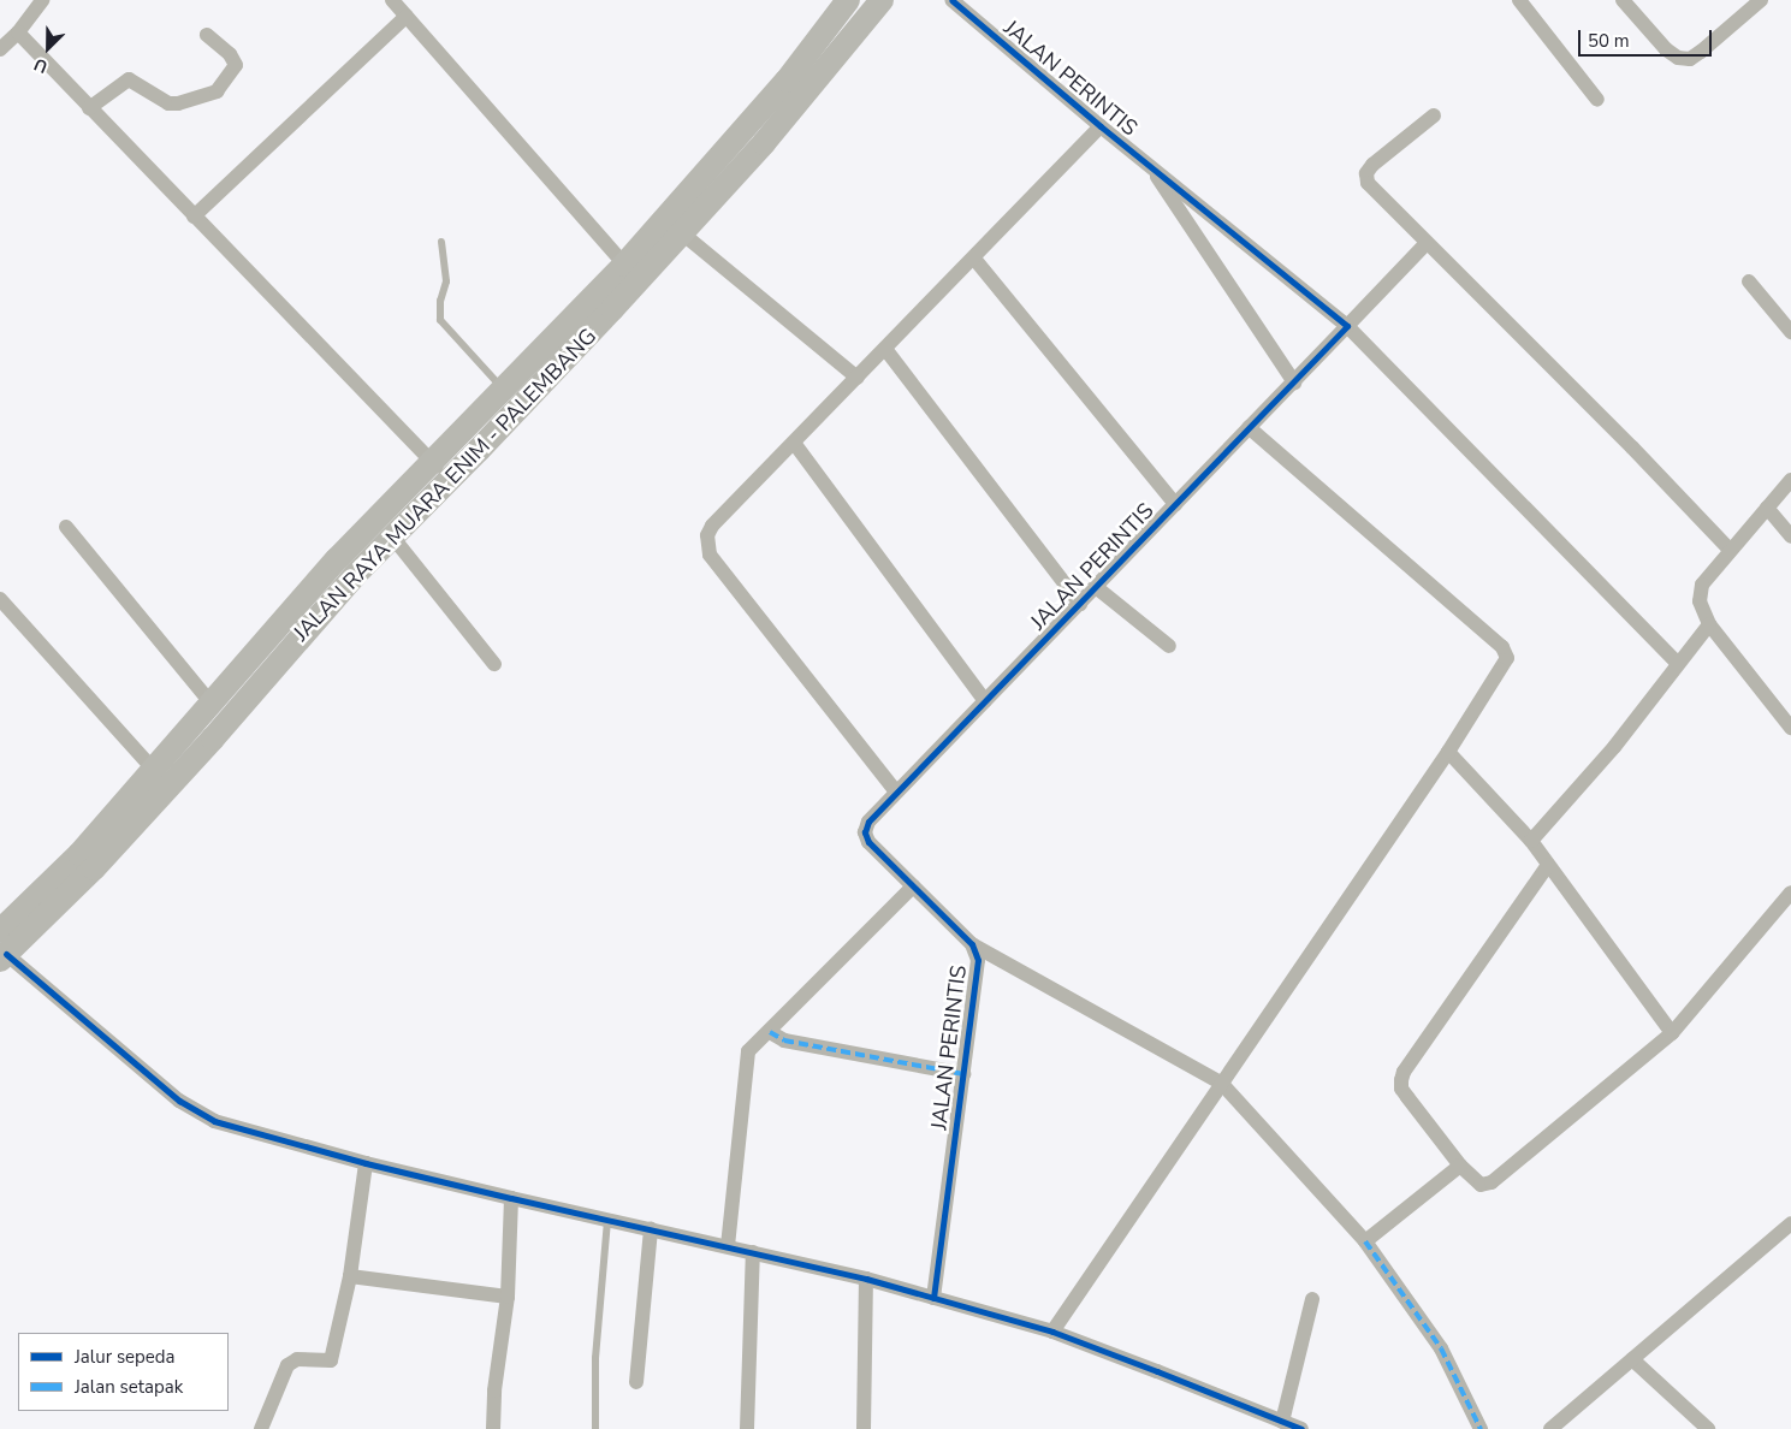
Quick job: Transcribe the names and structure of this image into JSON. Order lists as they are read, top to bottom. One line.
{"streets":{"main road":["JALAN RAYA MUARA ENIM - PALEMBANG"],"street":["JALAN PERINTIS"]},"legend":["Jalur sepeda","Jalan setapak"],"scale_bar":"50 m","north":"bottom left"}
